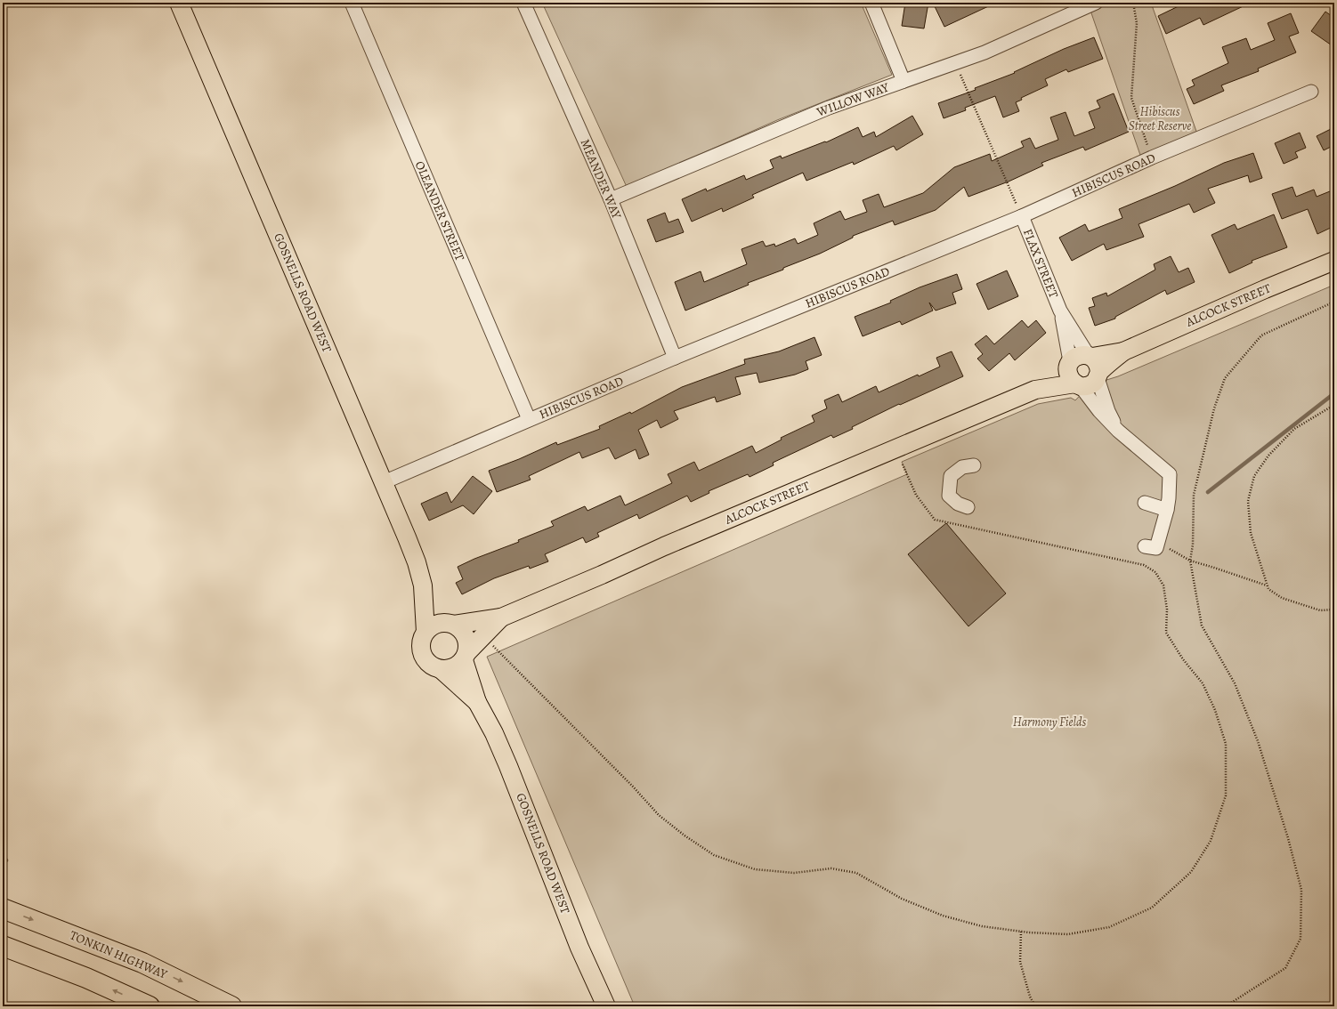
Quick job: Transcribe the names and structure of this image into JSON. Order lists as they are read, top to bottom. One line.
{"streets":{"highway":["TONKIN HIGHWAY"],"main road":["GOSNELLS ROAD WEST","ALCOCK STREET"],"street":["WILLOW WAY","HIBISCUS ROAD","MEANDER WAY","OLEANDER STREET","FLAX STREET"]},"crossings":[["WILLOW WAY","MEANDER WAY"],["HIBISCUS ROAD","MEANDER WAY"],["HIBISCUS ROAD","OLEANDER STREET"],["HIBISCUS ROAD","FLAX STREET"],["HIBISCUS ROAD","GOSNELLS ROAD WEST"],["FLAX STREET","ALCOCK STREET"],["GOSNELLS ROAD WEST","ALCOCK STREET"]],"parks":["Hibiscus Street Reserve","Harmony Fields"]}
